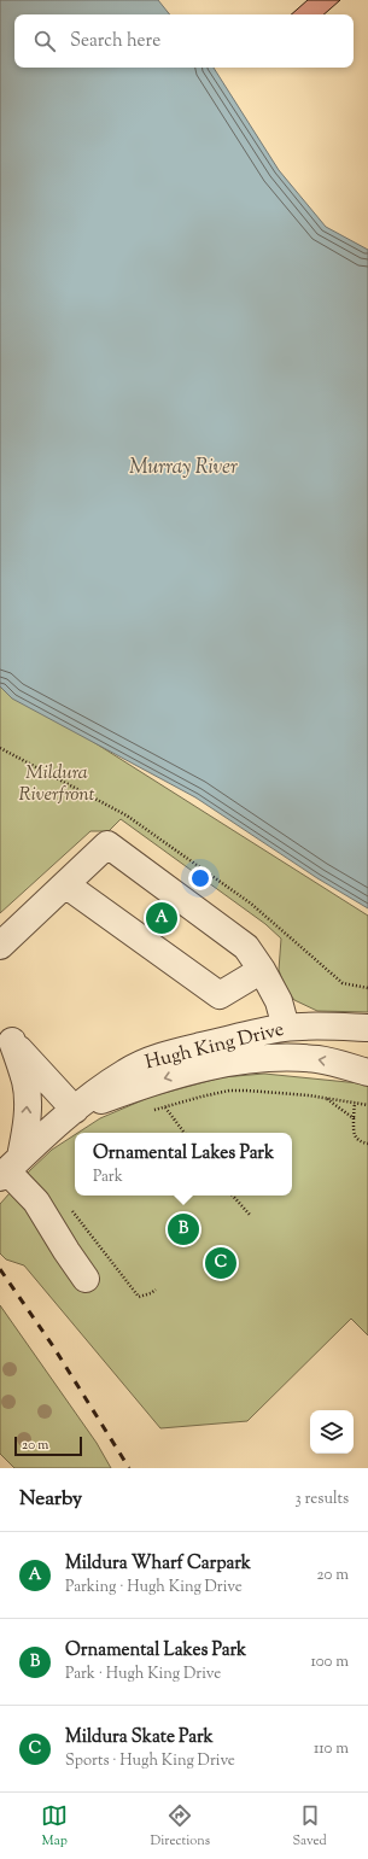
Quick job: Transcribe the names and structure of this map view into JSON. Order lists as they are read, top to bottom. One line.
{"streets":{"street":["Hugh King Drive"]},"water":["Murray River"],"parks":["Mildura Riverfront"],"scale_bar":"20 m","page":{"search":"Search here","pins":["A","B","C"],"popup":["Ornamental Lakes Park","Park"],"scale":"20 m","heading":["Nearby","3 results"],"list":[{"mark":"A","name":"Mildura Wharf Carpark","note":"Parking · Hugh King Drive","value":"20 m"},{"mark":"B","name":"Ornamental Lakes Park","note":"Park · Hugh King Drive","value":"100 m"},{"mark":"C","name":"Mildura Skate Park","note":"Sports · Hugh King Drive","value":"110 m"}],"nav":["Map","Directions","Saved"]}}
